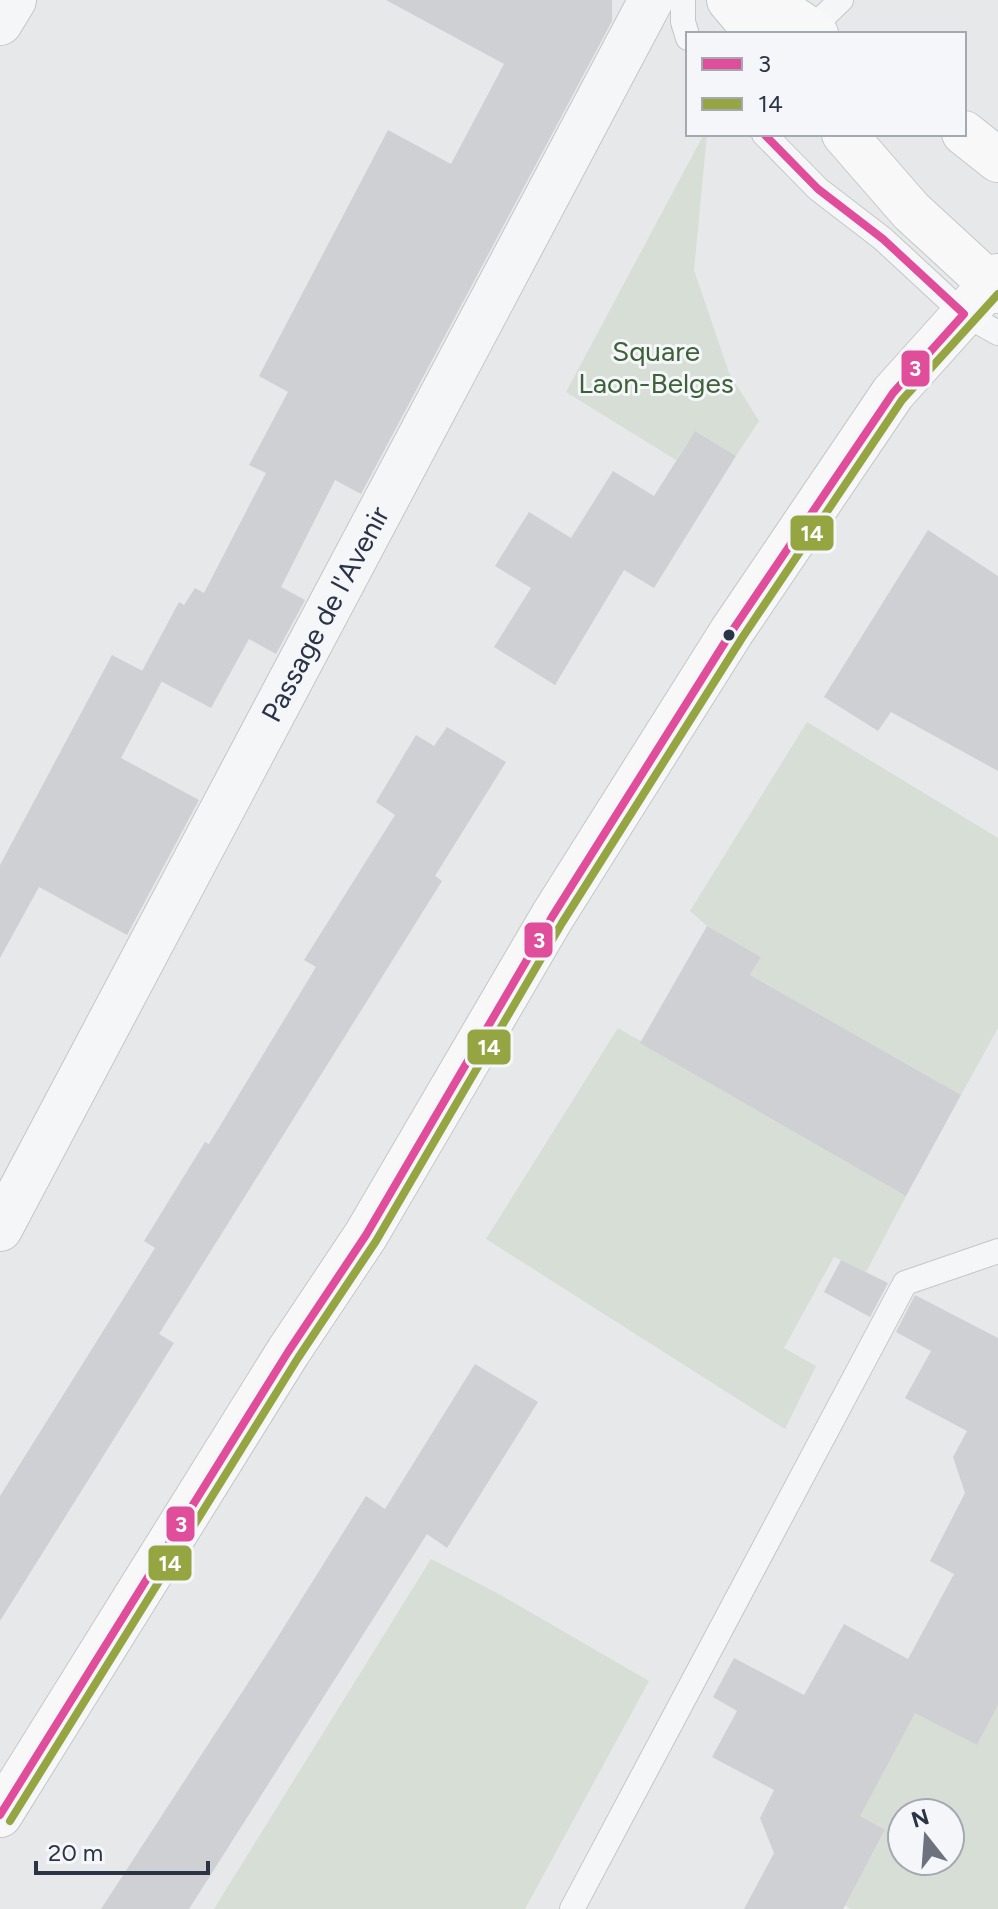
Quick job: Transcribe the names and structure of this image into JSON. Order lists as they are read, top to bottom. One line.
{"streets":{"street":["Passage de l'Avenir"]},"parks":["Square Laon-Belges"],"lines":["transit line 3","transit line 14"],"legend":["3","14"],"scale_bar":"20 m","north":"top"}
